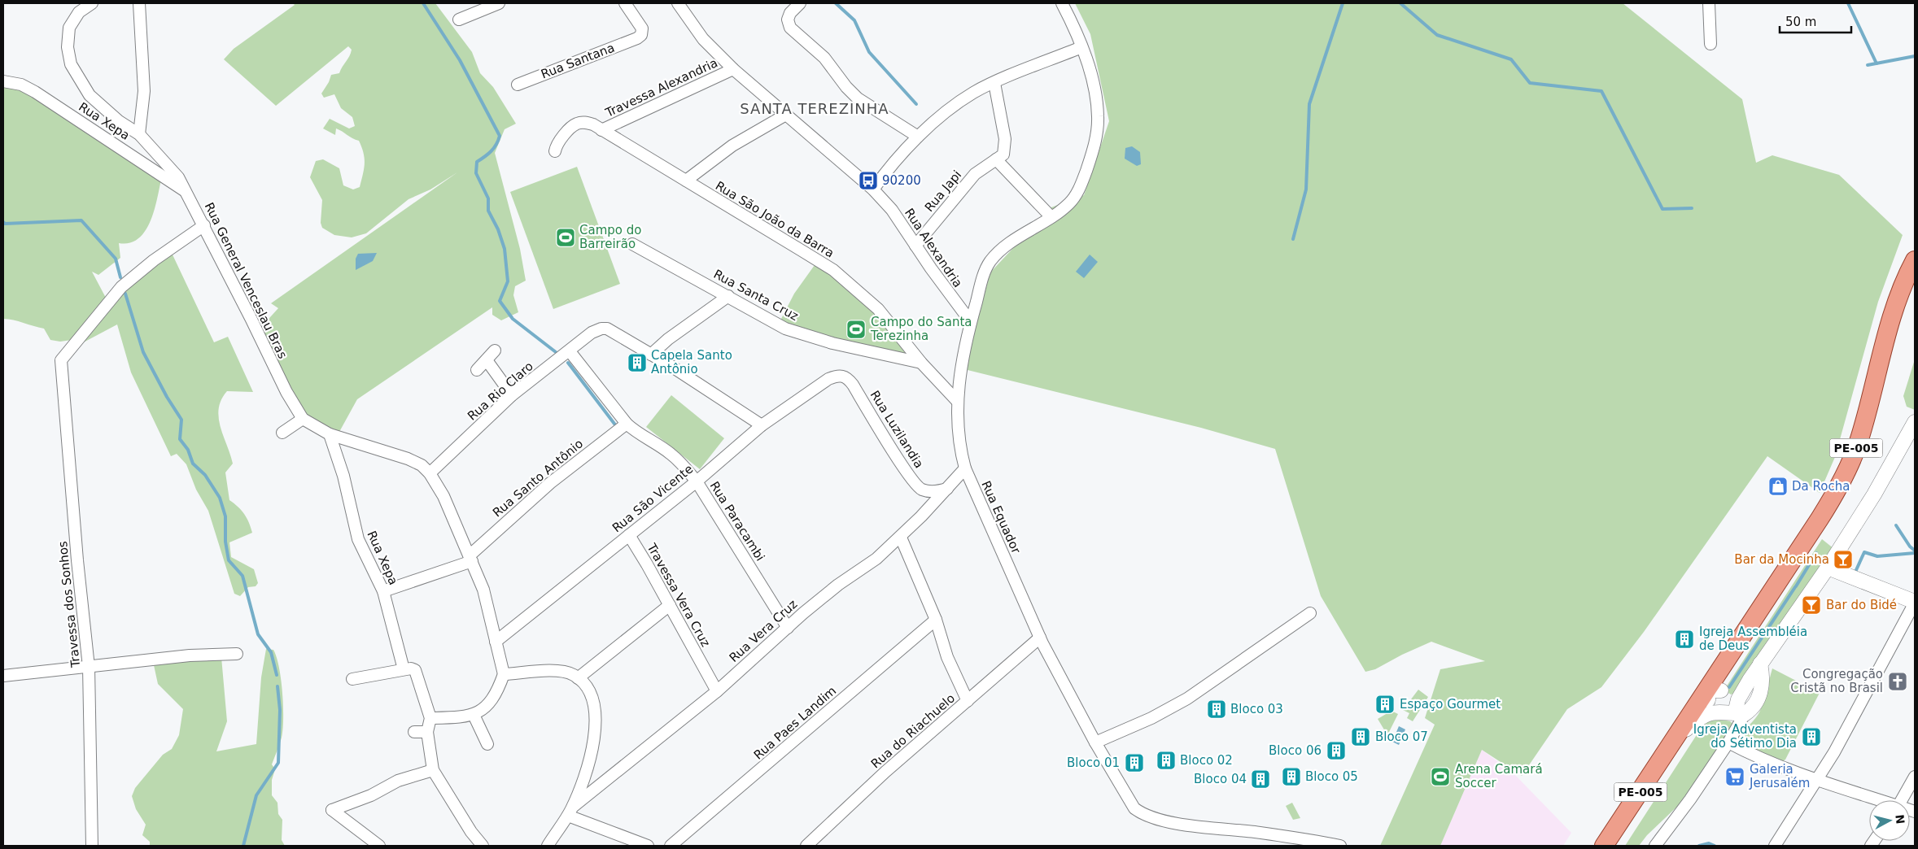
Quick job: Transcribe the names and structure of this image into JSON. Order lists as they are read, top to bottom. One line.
{"streets":{"main road":["PE-005"],"street":["Rua Santana","Travessa Alexandria","Rua Xepa","Rua Japi","Rua São João da Barra","Rua Alexandria","Rua General Venceslau Bras","Rua Santa Cruz","Rua Rio Claro","Rua Luzilandia","Rua Santo Antônio","Rua São Vicente","Rua Equador","Rua Paracambi","Travessa Vera Cruz","Travessa dos Sonhos","Rua Vera Cruz","Rua Paes Landim","Rua do Riachuelo"]},"crossings":[["Travessa Alexandria","Rua São João da Barra"],["Travessa Alexandria","Rua Alexandria"],["Rua Xepa","Rua General Venceslau Bras"],["Rua Japi","Rua Alexandria"],["Rua São João da Barra","Rua Santa Cruz"],["Rua São João da Barra","Rua Equador"],["Rua Alexandria","Rua Equador"],["Rua General Venceslau Bras","Rua Rio Claro"],["Rua General Venceslau Bras","Travessa dos Sonhos"],["Rua Rio Claro","Rua Paracambi"],["Rua Luzilandia","Rua São Vicente"],["Rua Luzilandia","Rua Vera Cruz"],["Rua Santo Antônio","Rua Paracambi"],["Rua São Vicente","Rua Paracambi"],["Rua São Vicente","Travessa Vera Cruz"],["Rua Equador","Rua Vera Cruz"],["Rua Equador","Rua do Riachuelo"],["Rua Paracambi","Rua Vera Cruz"],["Travessa Vera Cruz","Rua Vera Cruz"]],"districts":["SANTA TEREZINHA"],"places":{"bus stop":["90200"],"sports":["Campo do Barreirão","Campo do Santa Terezinha","Arena Camará Soccer"],"building":["Capela Santo Antônio","Igreja Assembléia de Deus","Espaço Gourmet","Bloco 03","Bloco 07","Igreja Adventista do Sétimo Dia","Bloco 06","Bloco 02","Bloco 01","Bloco 05","Bloco 04"],"shop":["Da Rocha"],"bar":["Bar da Mocinha","Bar do Bidé"],"church":["Congregação Cristã no Brasil"],"supermarket":["Galeria Jerusalém"]},"scale_bar":"50 m","north":"right"}
